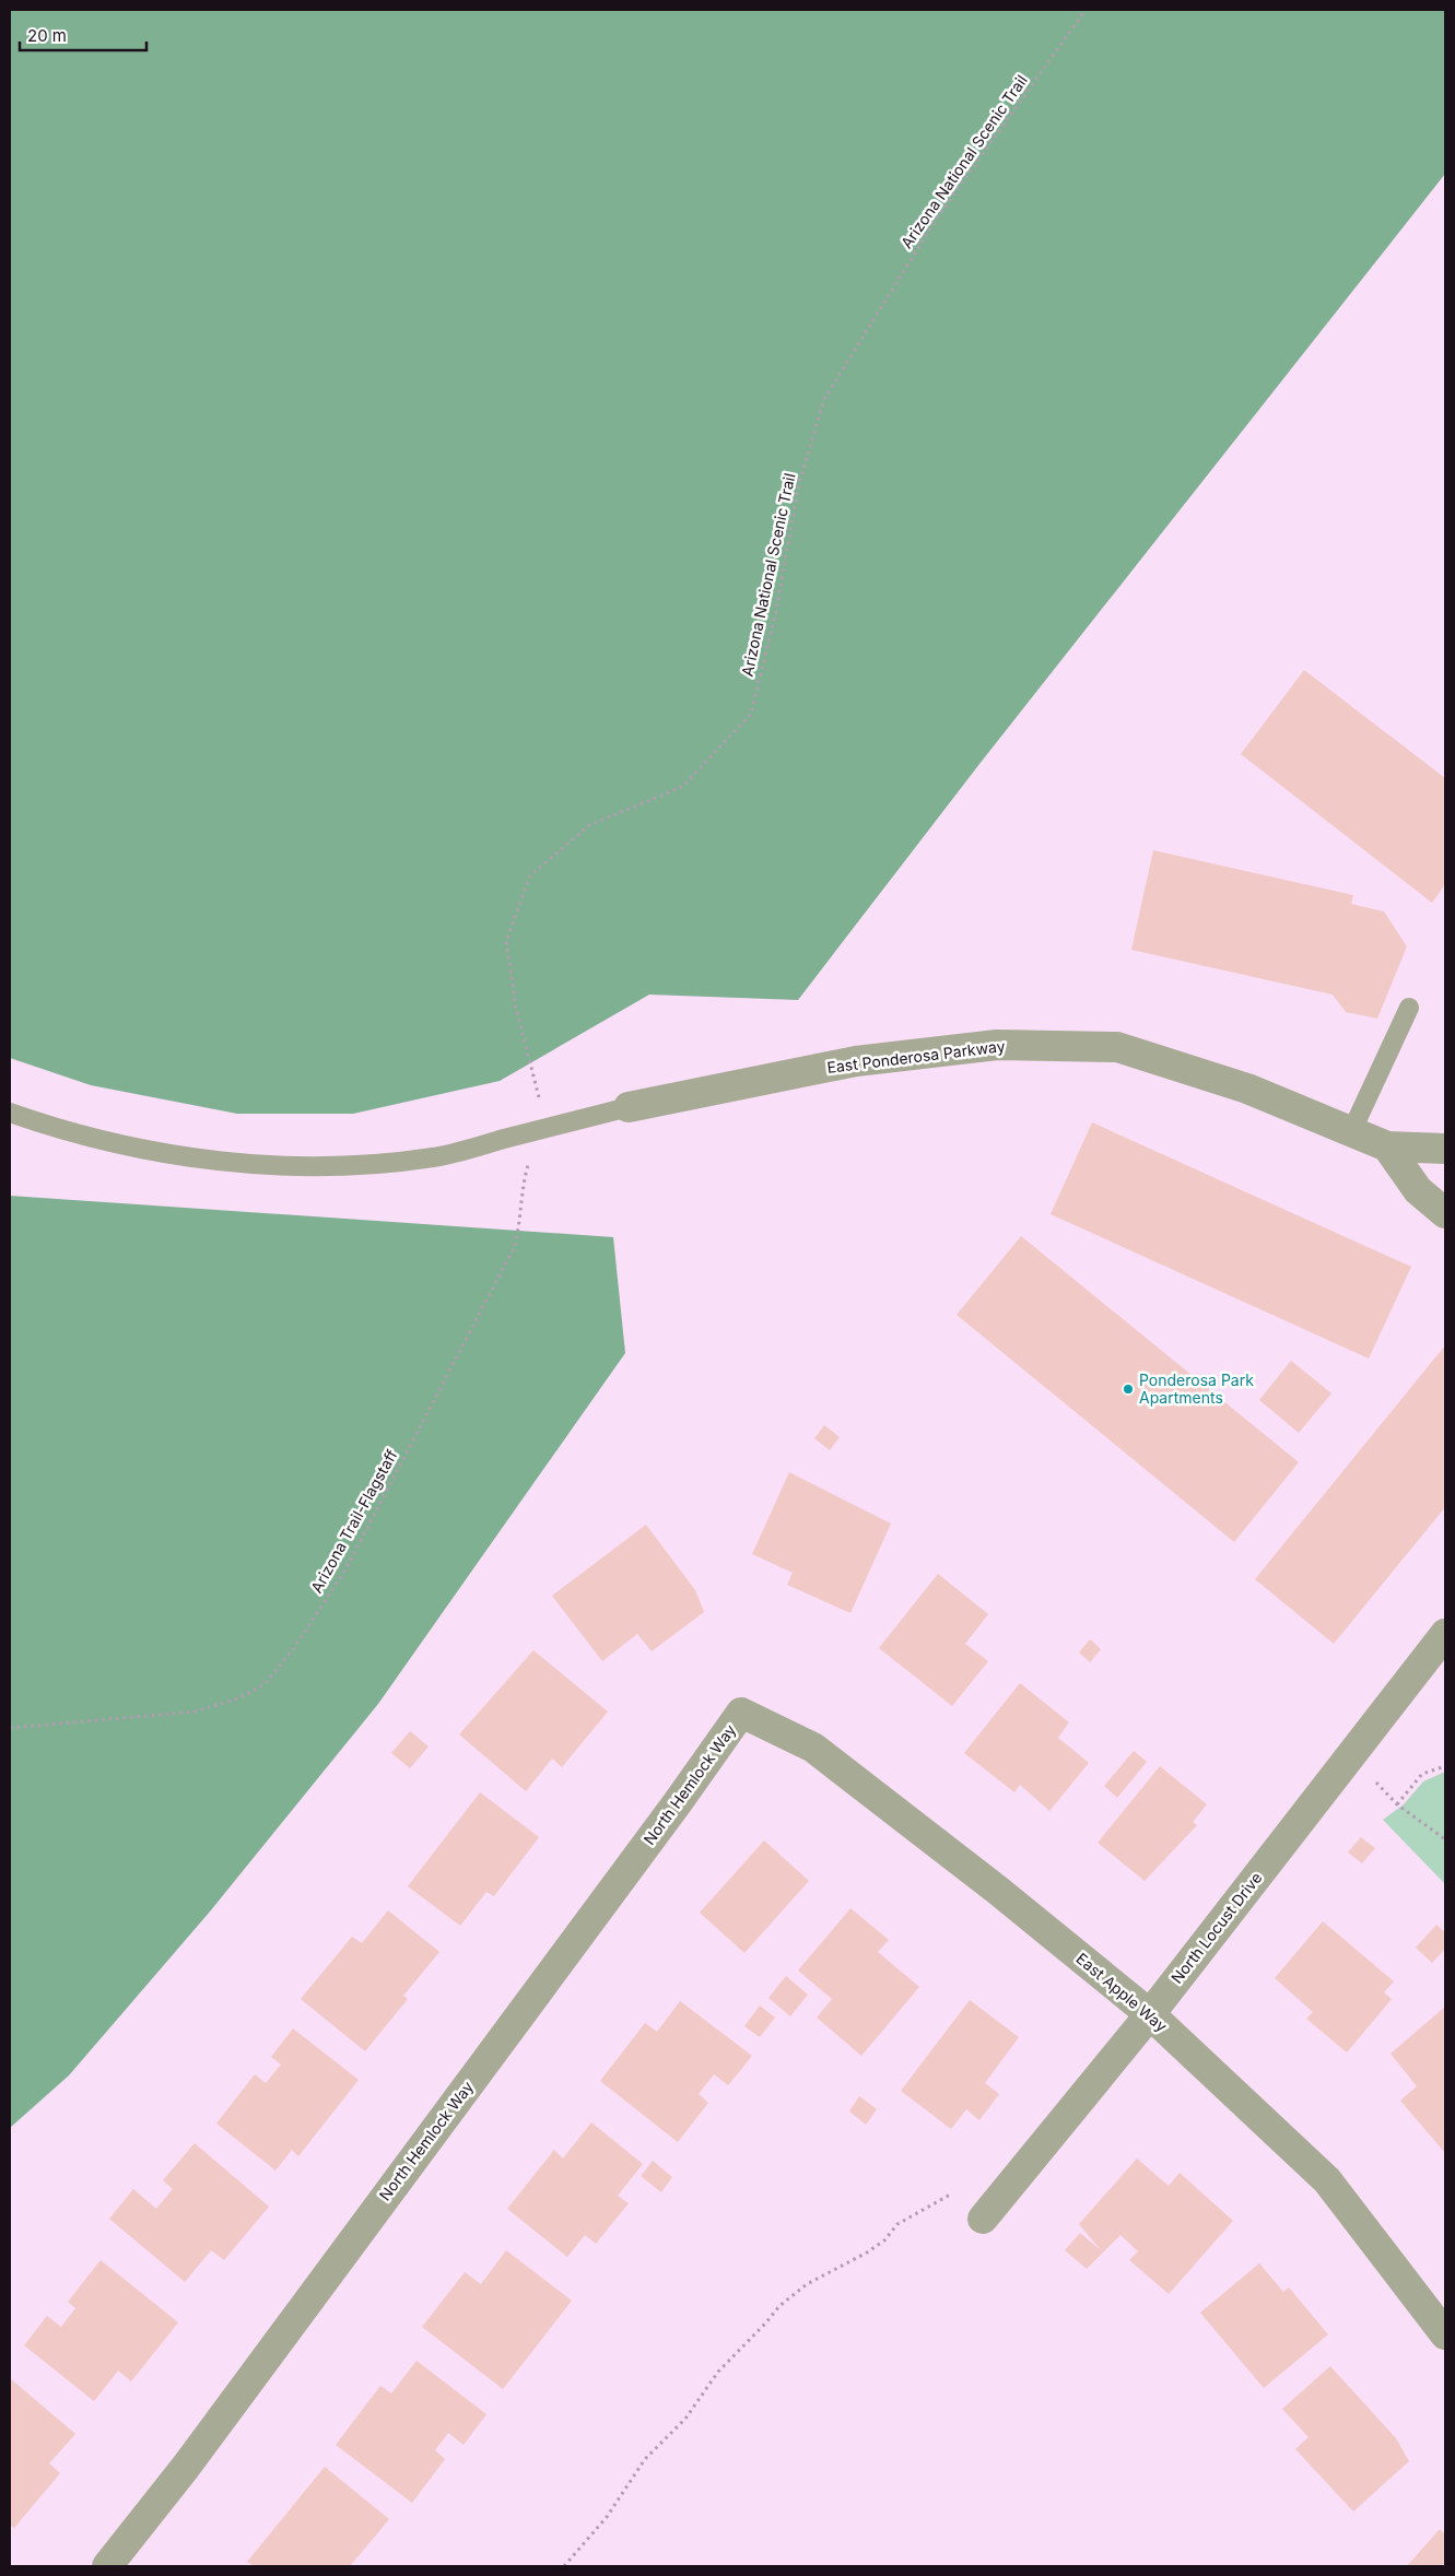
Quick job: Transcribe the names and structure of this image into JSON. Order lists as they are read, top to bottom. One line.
{"streets":{"street":["East Ponderosa Parkway","North Hemlock Way","North Locust Drive","East Apple Way"],"path":["Arizona National Scenic Trail","Arizona Trail-Flagstaff"]},"crossings":[["North Hemlock Way","East Apple Way"],["North Locust Drive","East Apple Way"]],"places":["Ponderosa Park Apartments"],"scale_bar":"20 m"}
